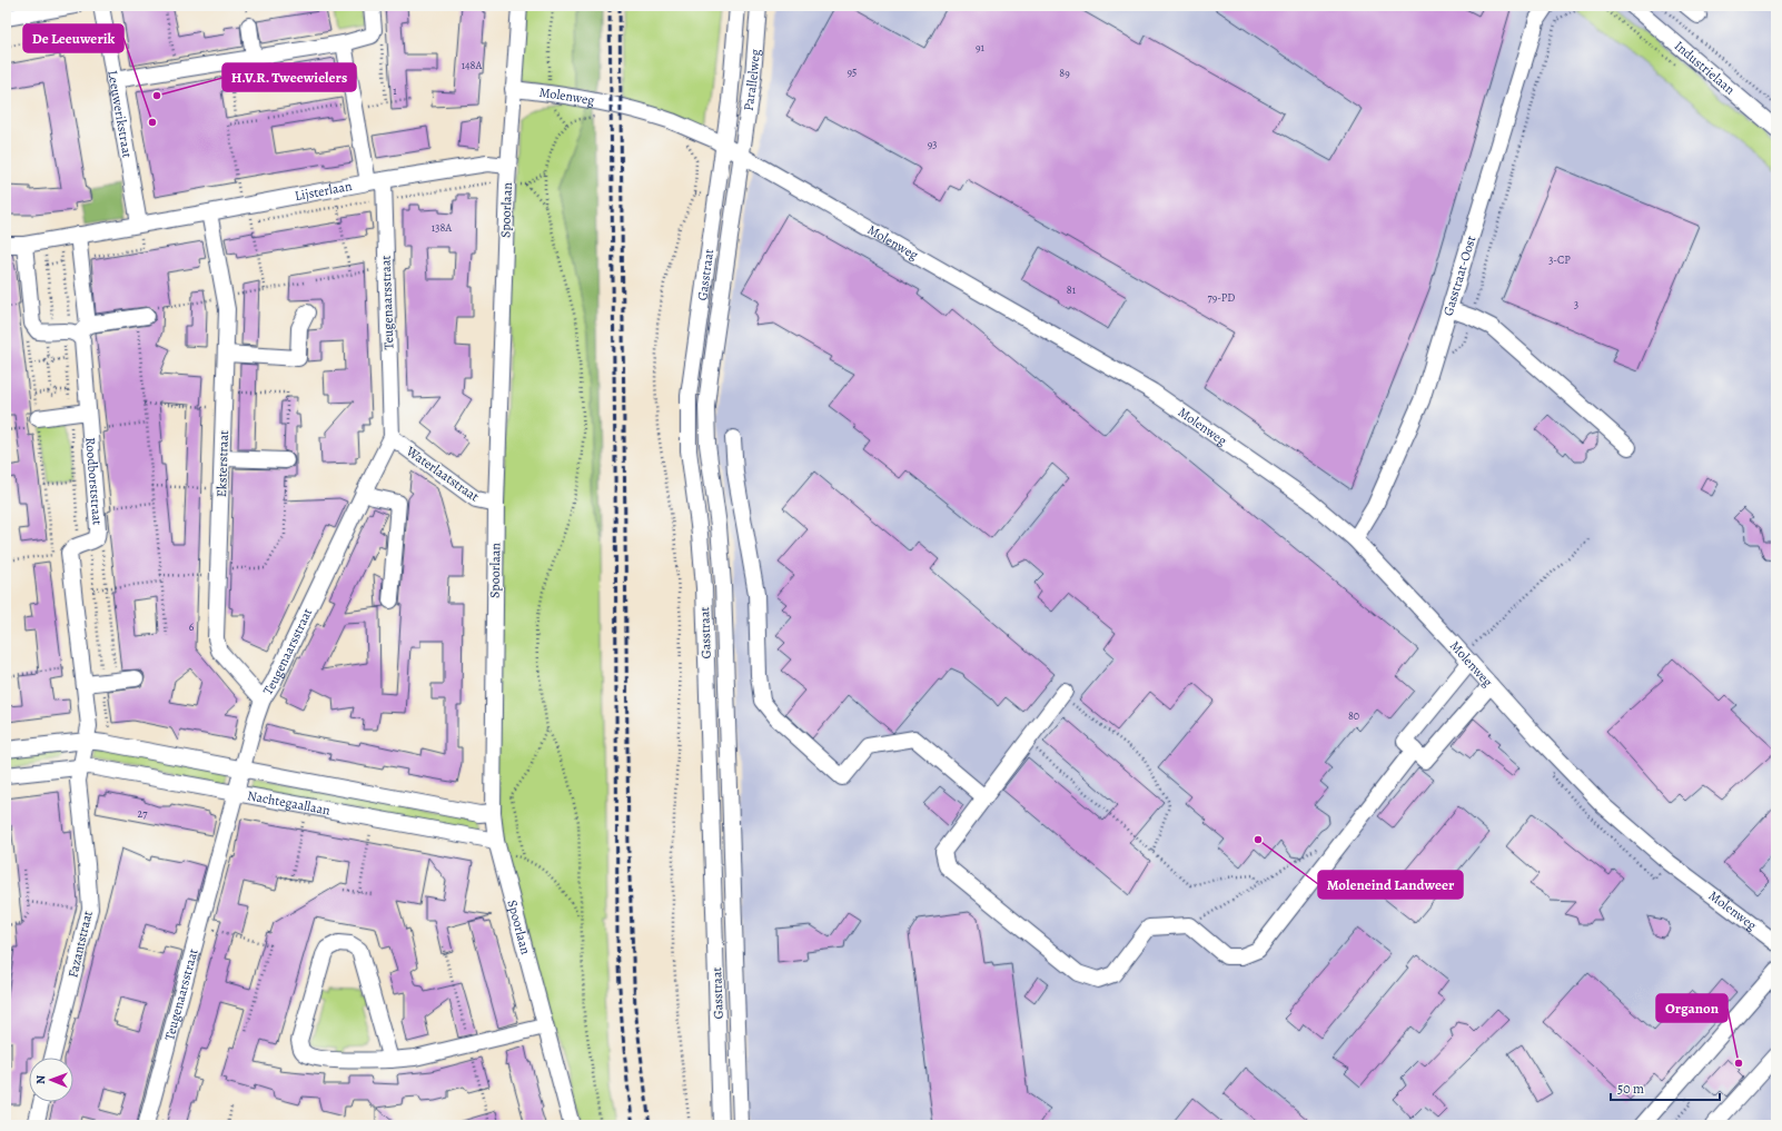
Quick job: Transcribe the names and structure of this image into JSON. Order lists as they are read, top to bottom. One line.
{"streets":{"street":["Industrielaan","Parallelweg","Molenweg","Leeuwerikstraat","Lijsterlaan","Spoorlaan","Gasstraat","Gasstraat-Oost","Teugenaarsstraat","Eksterstraat","Waterlaatstraat","Roodborststraat","Nachtegaallaan","Fazantstraat"]},"crossings":[["Parallelweg","Molenweg"],["Parallelweg","Gasstraat"],["Molenweg","Spoorlaan"],["Molenweg","Gasstraat"],["Molenweg","Gasstraat-Oost"],["Leeuwerikstraat","Lijsterlaan"],["Lijsterlaan","Spoorlaan"],["Lijsterlaan","Teugenaarsstraat"],["Lijsterlaan","Eksterstraat"],["Lijsterlaan","Roodborststraat"],["Spoorlaan","Waterlaatstraat"],["Spoorlaan","Nachtegaallaan"],["Teugenaarsstraat","Eksterstraat"],["Teugenaarsstraat","Waterlaatstraat"],["Teugenaarsstraat","Nachtegaallaan"],["Roodborststraat","Nachtegaallaan"],["Nachtegaallaan","Fazantstraat"]],"places":["H.V.R. Tweewielers","De Leeuwerik","Moleneind Landweer","Organon"],"house_numbers":["91","148A","95","89","1","93","138A","3-CP","81","79-PD","3","6","80","27"],"scale_bar":"50 m","north":"left"}
